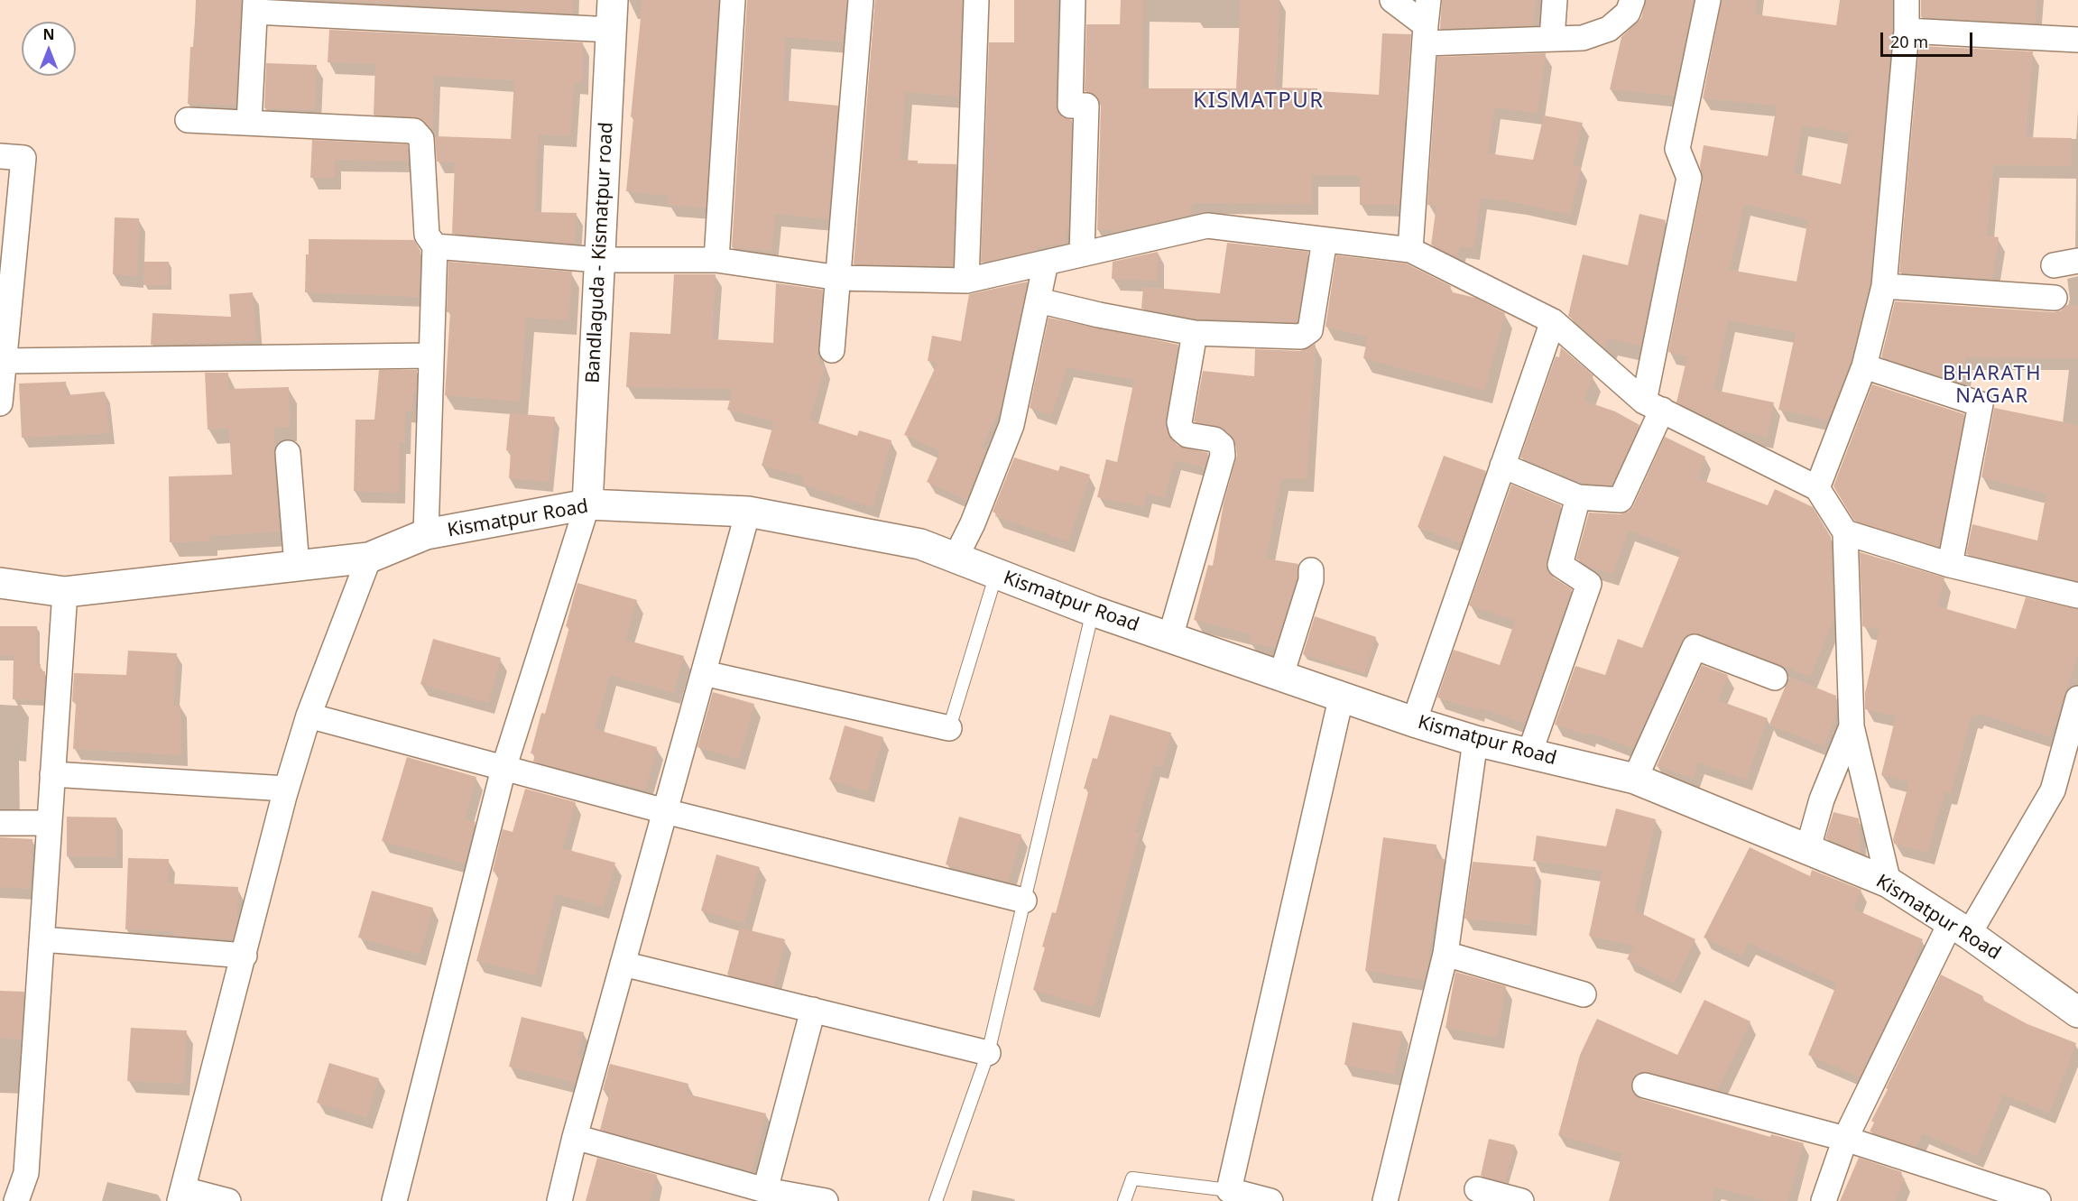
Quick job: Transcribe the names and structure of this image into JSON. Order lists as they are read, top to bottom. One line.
{"streets":{"street":["Bandlaguda - Kismatpur road","Kismatpur Road"]},"crossings":[["Bandlaguda - Kismatpur road","Kismatpur Road"]],"districts":["KISMATPUR","BHARATH NAGAR"],"scale_bar":"20 m","north":"top"}
